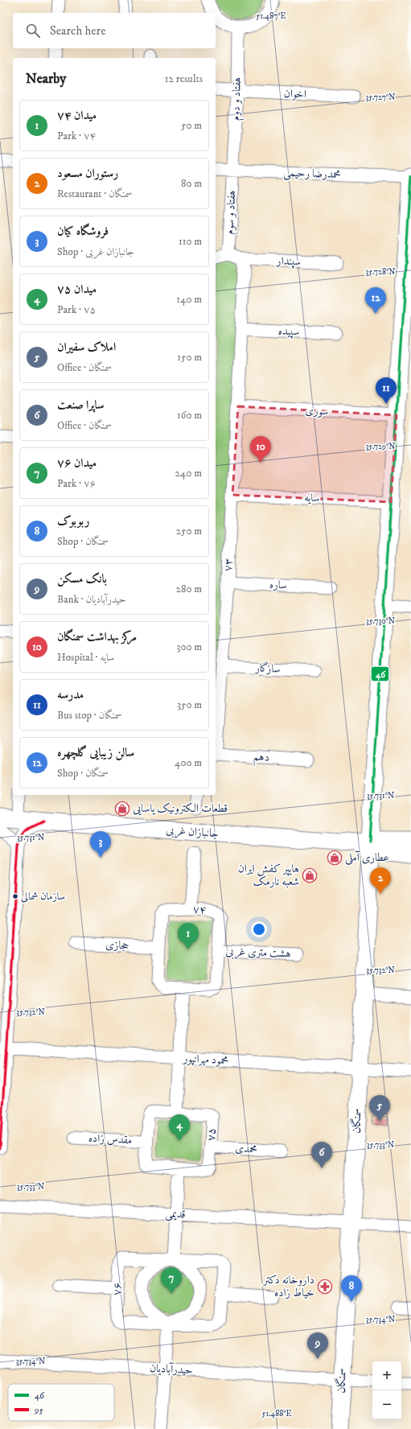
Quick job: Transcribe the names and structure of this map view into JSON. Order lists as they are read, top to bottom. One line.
{"streets":{"main road":["جانبازان غربی","سمنگان"],"street":["اخوان","هفتاد و دوم","محمدرضا رحیمی","هفتاد و سوم","سپندار","سپیده","سوری","سایه","۷۳","ساره","سازگار","دهم","۷۴","حجازی","هشت متری غربی","محمود مهرانپور","۷۵","مقدس زاده","محمدی","قدیمی","۷۶","حیدرآبادیان"]},"crossings":[["اخوان","هفتاد و دوم"],["هفتاد و دوم","محمدرضا رحیمی"],["هفتاد و دوم","هفتاد و سوم"],["محمدرضا رحیمی","هفتاد و سوم"],["محمدرضا رحیمی","سمنگان"],["هفتاد و سوم","سپندار"],["سپندار","۷۳"],["سپیده","۷۳"],["سوری","۷۳"],["سوری","سمنگان"],["سایه","۷۳"],["سایه","سمنگان"],["۷۳","ساره"],["۷۳","سازگار"],["جانبازان غربی","سمنگان"],["۷۴","حجازی"],["۷۴","هشت متری غربی"],["محمود مهرانپور","سمنگان"],["سمنگان","قدیمی"],["سمنگان","حیدرآبادیان"],["۷۵","مقدس زاده"],["۷۵","محمدی"]],"places":{"shop":["قطعات الکترونیک یاسایی","عطاری آملی","هایپر کفش ایران شعبه نارمک"],"other":["سازمان شمالی"],"pharmacy":["داروخانه دکتر خیاط زاده"]},"lines":["transit line 46","transit line 95"],"legend":["46","95"],"page":{"search":"Search here","heading":["Nearby","12 results"],"list":[{"mark":"1","name":"میدان ۷۴","note":"Park · ۷۴","value":"50 m"},{"mark":"2","name":"رستوران مسعود","note":"Restaurant · سمنگان","value":"80 m"},{"mark":"3","name":"فروشگاه کیان","note":"Shop · جانبازان غربی","value":"110 m"},{"mark":"4","name":"میدان ۷۵","note":"Park · ۷۵","value":"140 m"},{"mark":"5","name":"املاک سفیران","note":"Office · سمنگان","value":"150 m"},{"mark":"6","name":"ساپرا صنعت","note":"Office · سمنگان","value":"160 m"},{"mark":"7","name":"میدان ۷۶","note":"Park · ۷۶","value":"240 m"},{"mark":"8","name":"ربوبوک","note":"Shop · سمنگان","value":"250 m"},{"mark":"9","name":"بانک مسکن","note":"Bank · حیدرآبادیان","value":"280 m"},{"mark":"10","name":"مرکز بهداشت سمنگان","note":"Hospital · سایه","value":"300 m"},{"mark":"11","name":"مدرسه","note":"Bus stop · سمنگان","value":"350 m"},{"mark":"12","name":"سالن زیبایی گلچهره","note":"Shop · سمنگان","value":"400 m"}],"pins":["12","11","10","3","2","1","5","4","6","7","8","9"],"map_buttons":["+","−"]},"coordinates":["51.487°E","35.727°N","35.728°N","35.729°N","35.730°N","35.731°N","35.732°N","35.733°N","35.734°N","51.488°E"]}
